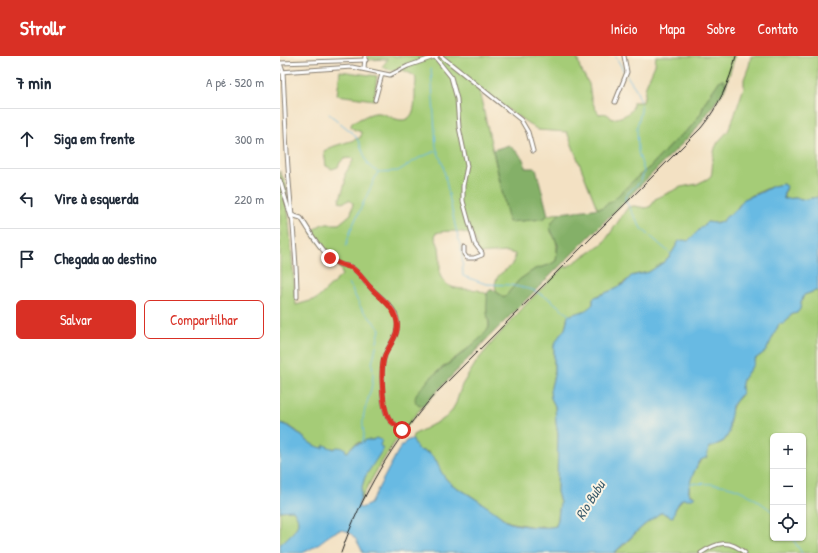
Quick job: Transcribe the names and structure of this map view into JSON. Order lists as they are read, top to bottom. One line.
{"water":["Rio Bubu"],"page":{"header":"Strollr","nav":["Início","Mapa","Sobre","Contato"],"heading":["7 min","A pé · 520 m"],"list":[["Siga em frente","300 m"],["Vire à esquerda","220 m"],"Chegada ao destino"],"buttons":["Salvar","Compartilhar"],"map_buttons":["+","−"]}}
